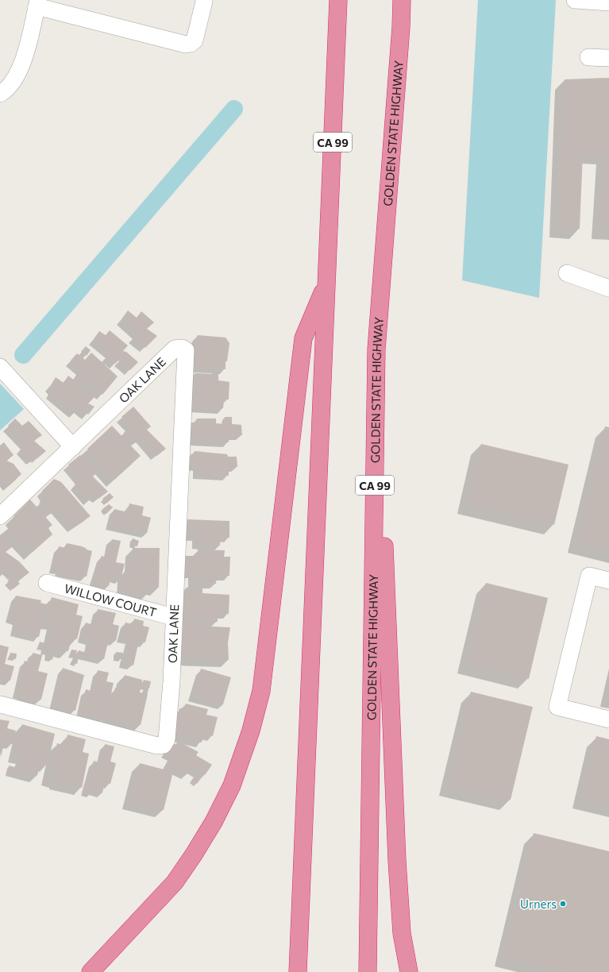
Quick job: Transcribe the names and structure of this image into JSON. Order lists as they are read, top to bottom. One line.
{"streets":{"highway":["GOLDEN STATE HIGHWAY","CA 99"],"lane":["OAK LANE","WILLOW COURT"]},"crossings":[["OAK LANE","WILLOW COURT"]],"places":["Urners"]}
